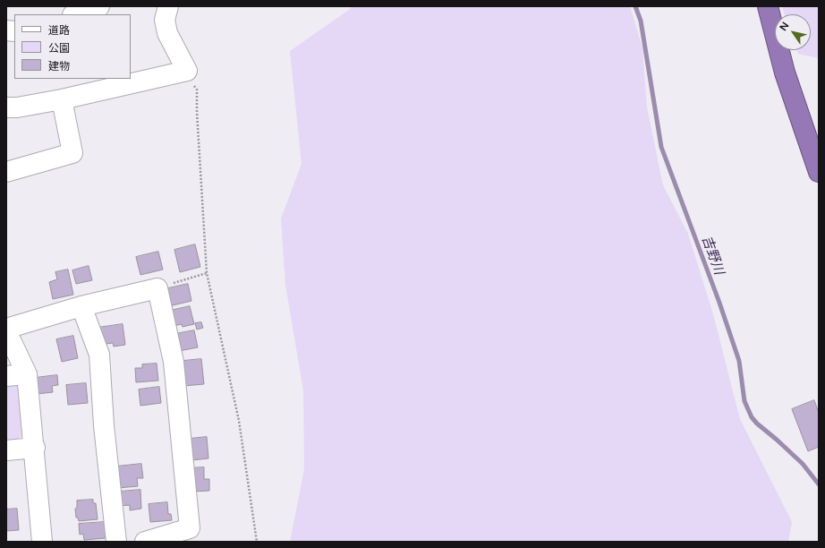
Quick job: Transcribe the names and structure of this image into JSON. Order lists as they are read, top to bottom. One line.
{"water":["吉野川"],"legend":["道路","公園","建物"],"north":"top left"}
